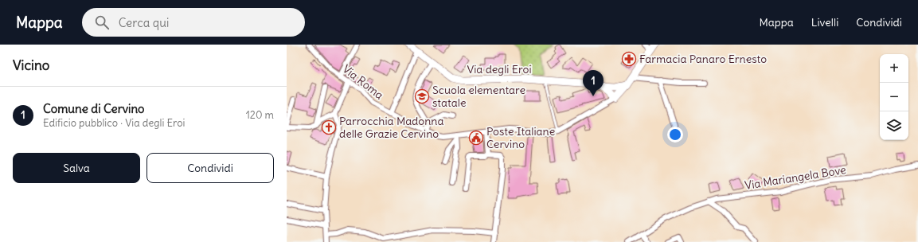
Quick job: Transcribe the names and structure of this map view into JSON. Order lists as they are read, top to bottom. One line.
{"streets":{"street":["Via degli Eroi","Via Roma","Via Mariangela Bove"]},"places":{"pharmacy":["Farmacia Panaro Ernesto"],"school or university":["Scuola elementare statale"],"church":["Parrocchia Madonna delle Grazie Cervino"],"public building":["Poste Italiane Cervino"]},"page":{"header":"Mappa","search":"Cerca qui","nav":["Mappa","Livelli","Condividi"],"heading":"Vicino","map_buttons":["+","−"],"pins":"1","list":[{"mark":"1","name":"Comune di Cervino","note":"Edificio pubblico · Via degli Eroi","value":"120 m"}],"buttons":["Salva","Condividi"]}}
